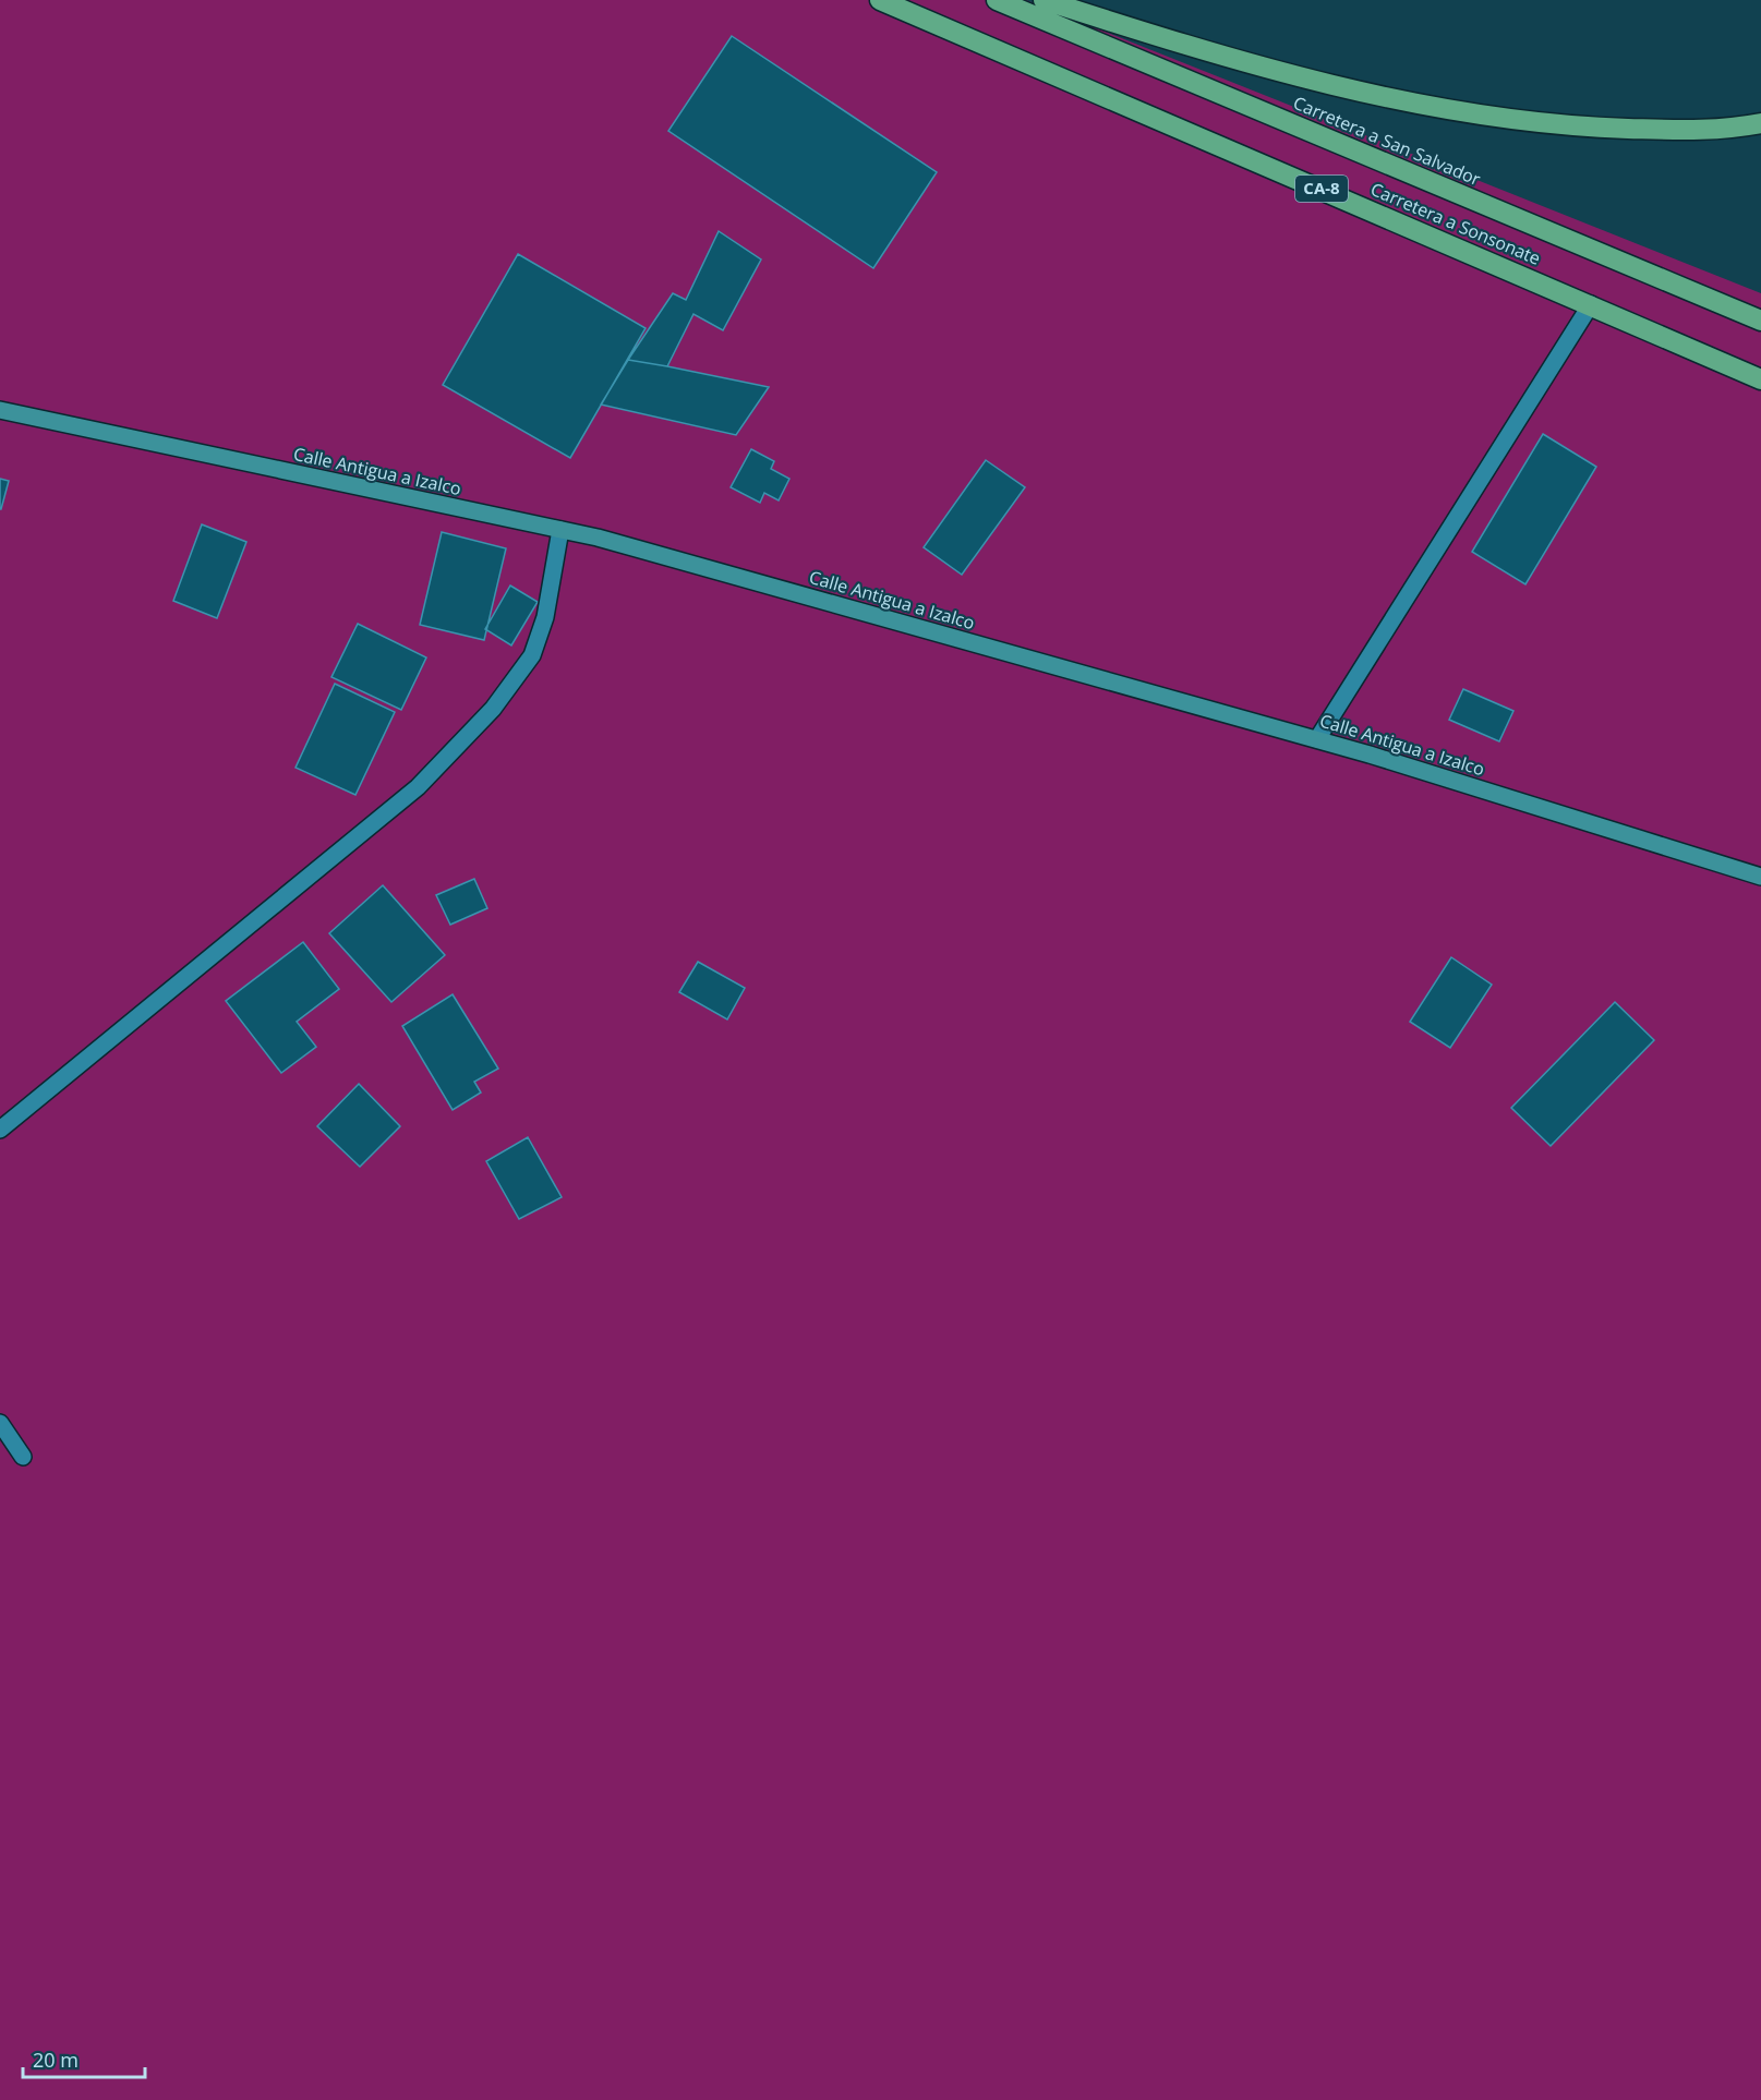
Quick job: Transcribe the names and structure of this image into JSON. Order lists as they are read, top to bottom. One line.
{"streets":{"highway":["Carretera a San Salvador","CA-8","Carretera a Sonsonate"],"street":["Calle Antigua a Izalco"]},"scale_bar":"20 m"}
